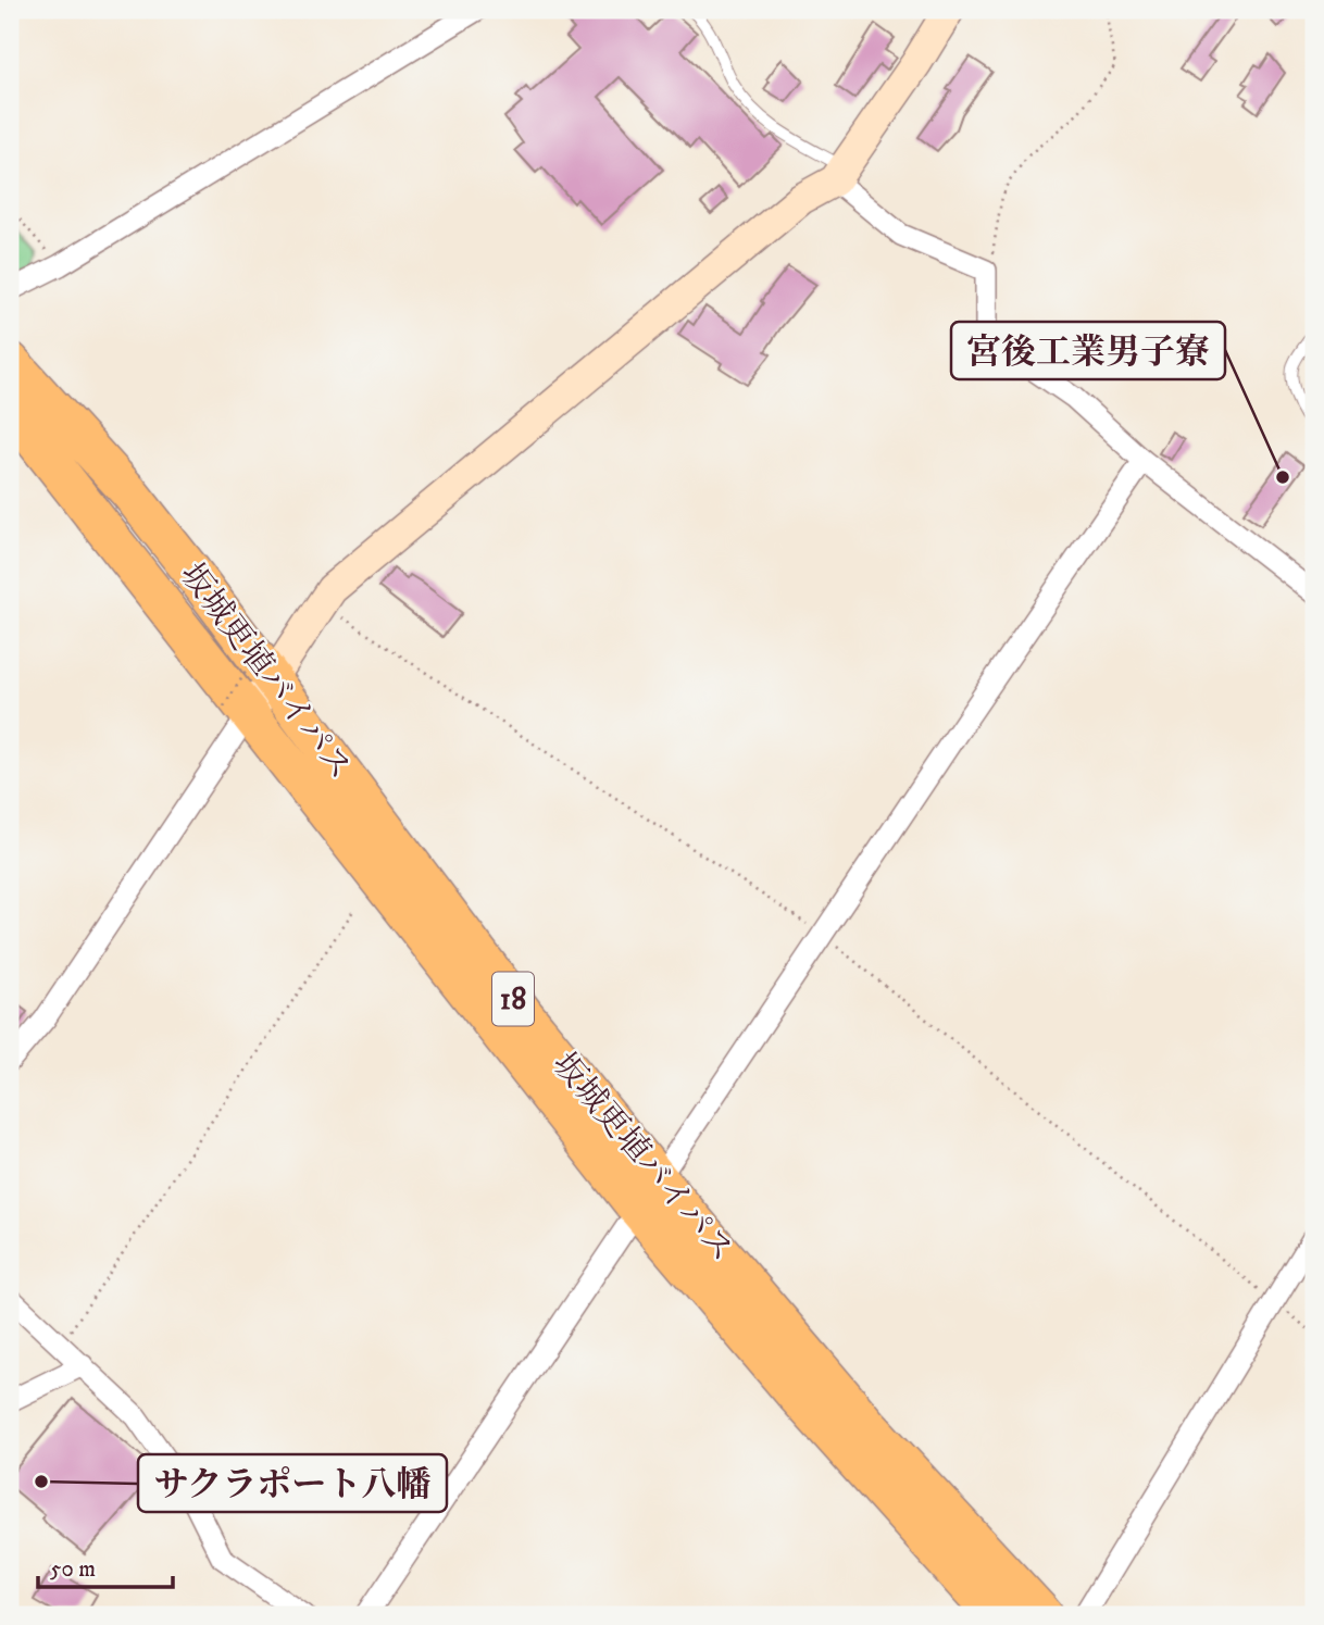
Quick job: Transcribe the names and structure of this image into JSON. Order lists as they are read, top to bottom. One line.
{"streets":{"highway":["坂城更埴バイパス","18"]},"places":["宮後工業男子寮","サクラポート八幡"],"scale_bar":"50 m"}
